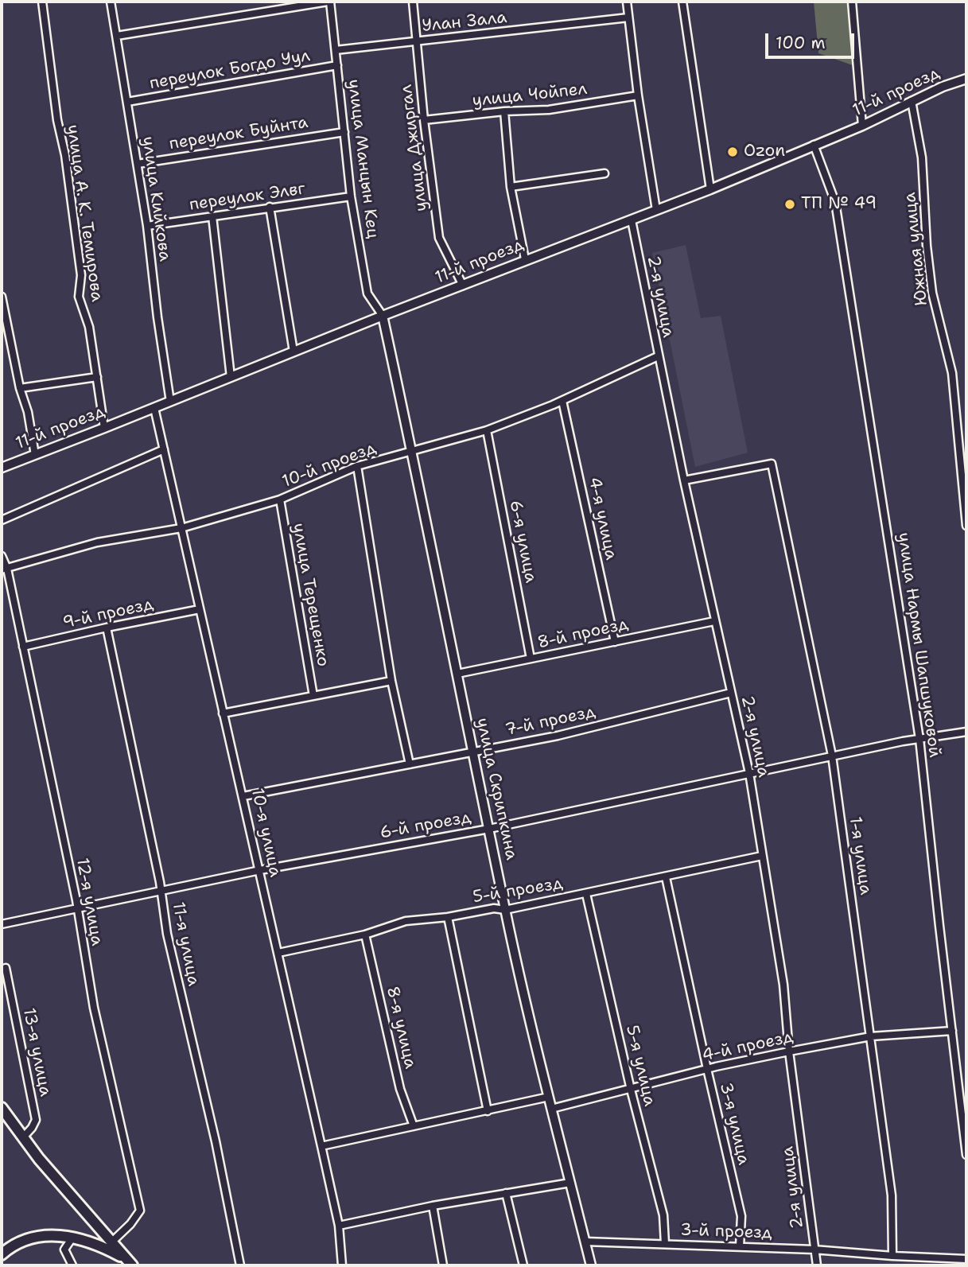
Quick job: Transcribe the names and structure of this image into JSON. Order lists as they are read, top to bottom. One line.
{"streets":{"street":["Улан Зала","переулок Богдо Уул","11-й проезд","улица Чойпел","переулок Буйнта","улица Джиргал","улица Манцын Кец","переулок Элвг","улица Кийкова","улица А. К. Темирова","Южная улица","2-я улица","10-й проезд","4-я улица","6-я улица","улица Терещенко","9-й проезд","8-й проезд","улица Нармы Шапшуковой","7-й проезд","улица Скрипкина","6-й проезд","10-я улица","1-я улица","5-й проезд","12-я улица","11-я улица","8-я улица","4-й проезд","13-я улица","5-я улица","3-я улица","3-й проезд"]},"crossings":[["Улан Зала","улица Джиргал"],["Улан Зала","улица Манцын Кец"],["переулок Богдо Уул","улица Манцын Кец"],["переулок Богдо Уул","улица Кийкова"],["11-й проезд","улица Джиргал"],["11-й проезд","улица Манцын Кец"],["11-й проезд","улица Кийкова"],["11-й проезд","улица А. К. Темирова"],["11-й проезд","Южная улица"],["11-й проезд","2-я улица"],["11-й проезд","улица Нармы Шапшуковой"],["11-й проезд","улица Скрипкина"],["11-й проезд","10-я улица"],["улица Чойпел","улица Джиргал"],["переулок Буйнта","улица Манцын Кец"],["переулок Буйнта","улица Кийкова"],["улица Манцын Кец","переулок Элвг"],["улица Манцын Кец","улица Скрипкина"],["переулок Элвг","улица Кийкова"],["2-я улица","10-й проезд"],["2-я улица","8-й проезд"],["2-я улица","7-й проезд"],["2-я улица","6-й проезд"],["2-я улица","1-я улица"],["2-я улица","5-й проезд"],["2-я улица","4-й проезд"],["2-я улица","3-й проезд"],["10-й проезд","4-я улица"],["10-й проезд","6-я улица"],["10-й проезд","улица Терещенко"],["10-й проезд","улица Скрипкина"],["10-й проезд","10-я улица"],["10-й проезд","12-я улица"],["4-я улица","8-й проезд"],["6-я улица","8-й проезд"],["9-й проезд","10-я улица"],["9-й проезд","12-я улица"],["9-й проезд","11-я улица"],["8-й проезд","улица Скрипкина"],["улица Нармы Шапшуковой","6-й проезд"],["улица Нармы Шапшуковой","4-й проезд"],["7-й проезд","улица Скрипкина"],["7-й проезд","10-я улица"],["улица Скрипкина","6-й проезд"],["улица Скрипкина","5-й проезд"],["улица Скрипкина","4-й проезд"],["улица Скрипкина","3-й проезд"],["6-й проезд","10-я улица"],["6-й проезд","1-я улица"],["6-й проезд","12-я улица"],["6-й проезд","11-я улица"],["10-я улица","5-й проезд"],["1-я улица","4-й проезд"],["1-я улица","3-й проезд"],["5-й проезд","8-я улица"],["5-й проезд","5-я улица"],["5-й проезд","3-я улица"],["4-й проезд","5-я улица"],["4-й проезд","3-я улица"],["5-я улица","3-й проезд"],["3-я улица","3-й проезд"]],"places":["Ozon","ТП № 49"],"scale_bar":"100 m"}
